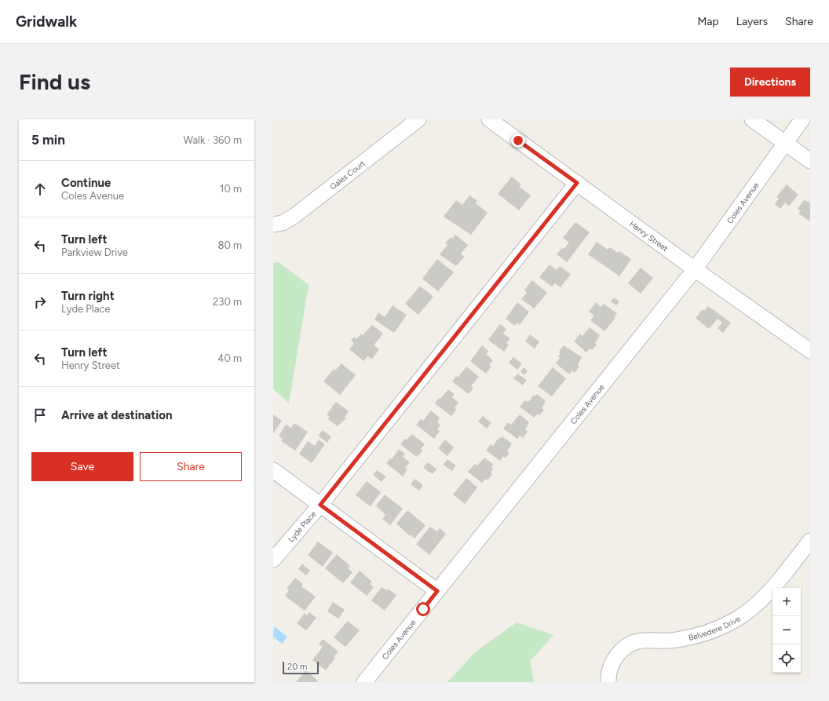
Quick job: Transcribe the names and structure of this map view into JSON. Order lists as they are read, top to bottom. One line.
{"streets":{"street":["Gales Court","Coles Avenue","Henry Street","Lyde Place","Belvedere Drive"]},"crossings":[["Coles Avenue","Henry Street"],["Henry Street","Lyde Place"]],"scale_bar":"20 m","page":{"header":"Gridwalk","nav":["Map","Layers","Share"],"buttons":["Directions",["Save","Share"]],"title":"Find us","heading":["5 min","Walk · 360 m"],"list":[["Continue","Coles Avenue","10 m"],["Turn left","Parkview Drive","80 m"],["Turn right","Lyde Place","230 m"],["Turn left","Henry Street","40 m"],"Arrive at destination"],"map_buttons":["+","−"],"scale":"20 m"}}
